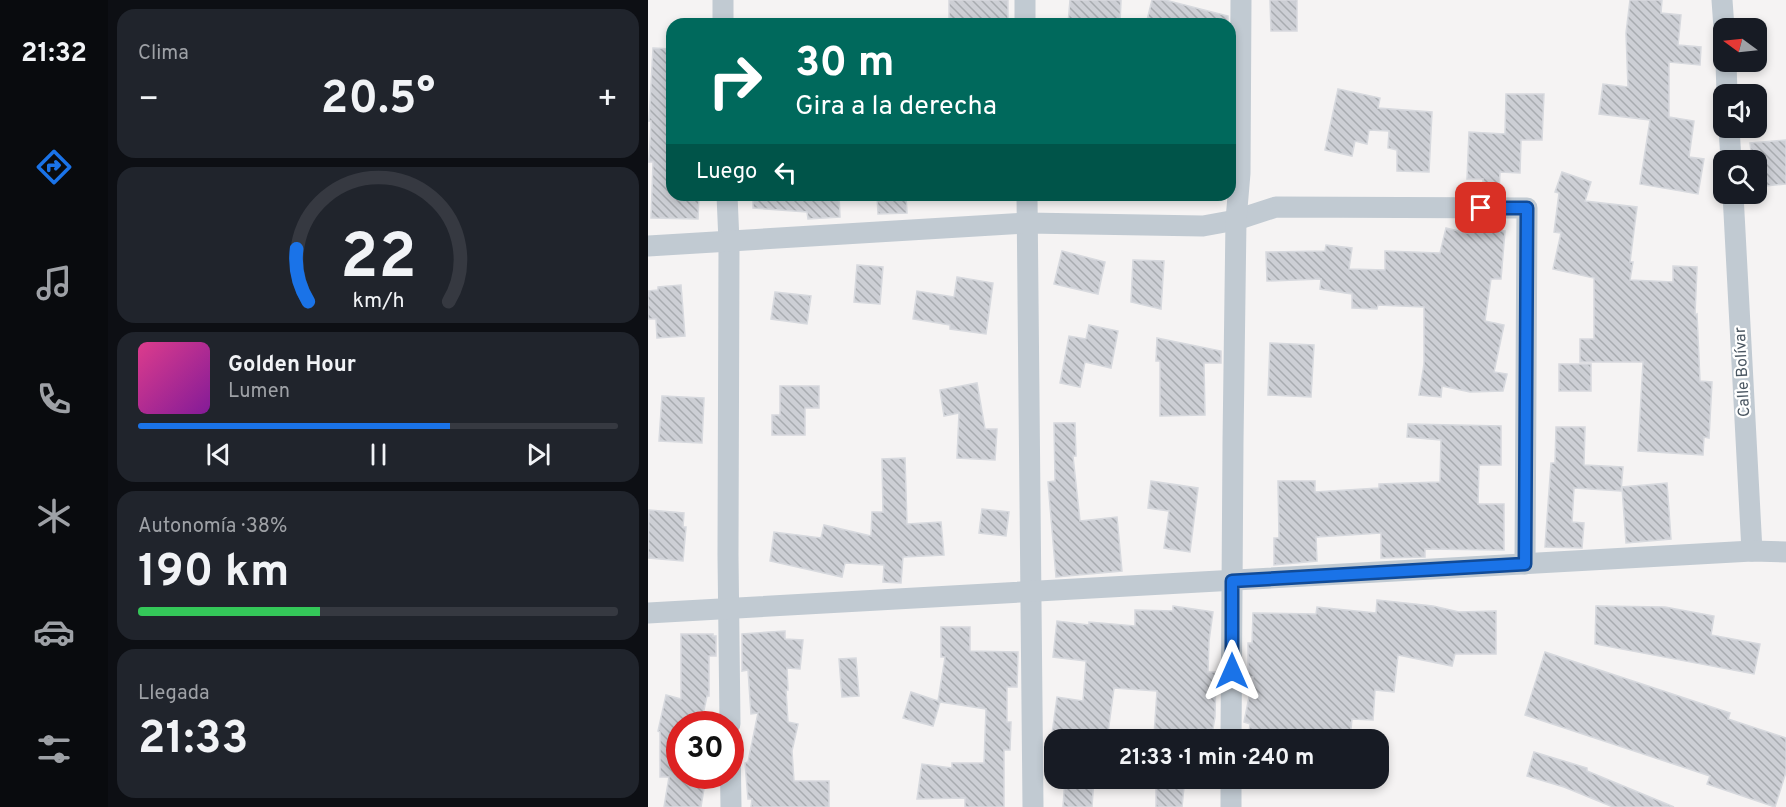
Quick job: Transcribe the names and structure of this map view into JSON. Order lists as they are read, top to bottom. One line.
{"streets":{"street":["Calle Bolívar"]},"north":"left","page":{"tabs":"21:32","tile":["Clima",["Autonomía · 38%","190 km"],["Llegada","21:33"]],"turn":["30 m","Gira a la derecha"],"heat":["−","20.5°","+"],"then":"Luego","song":["Golden Hour","Lumen"],"limit":"30","trip":"21:33 · 1 min · 240 m","gauge":["22","km/h"]}}
